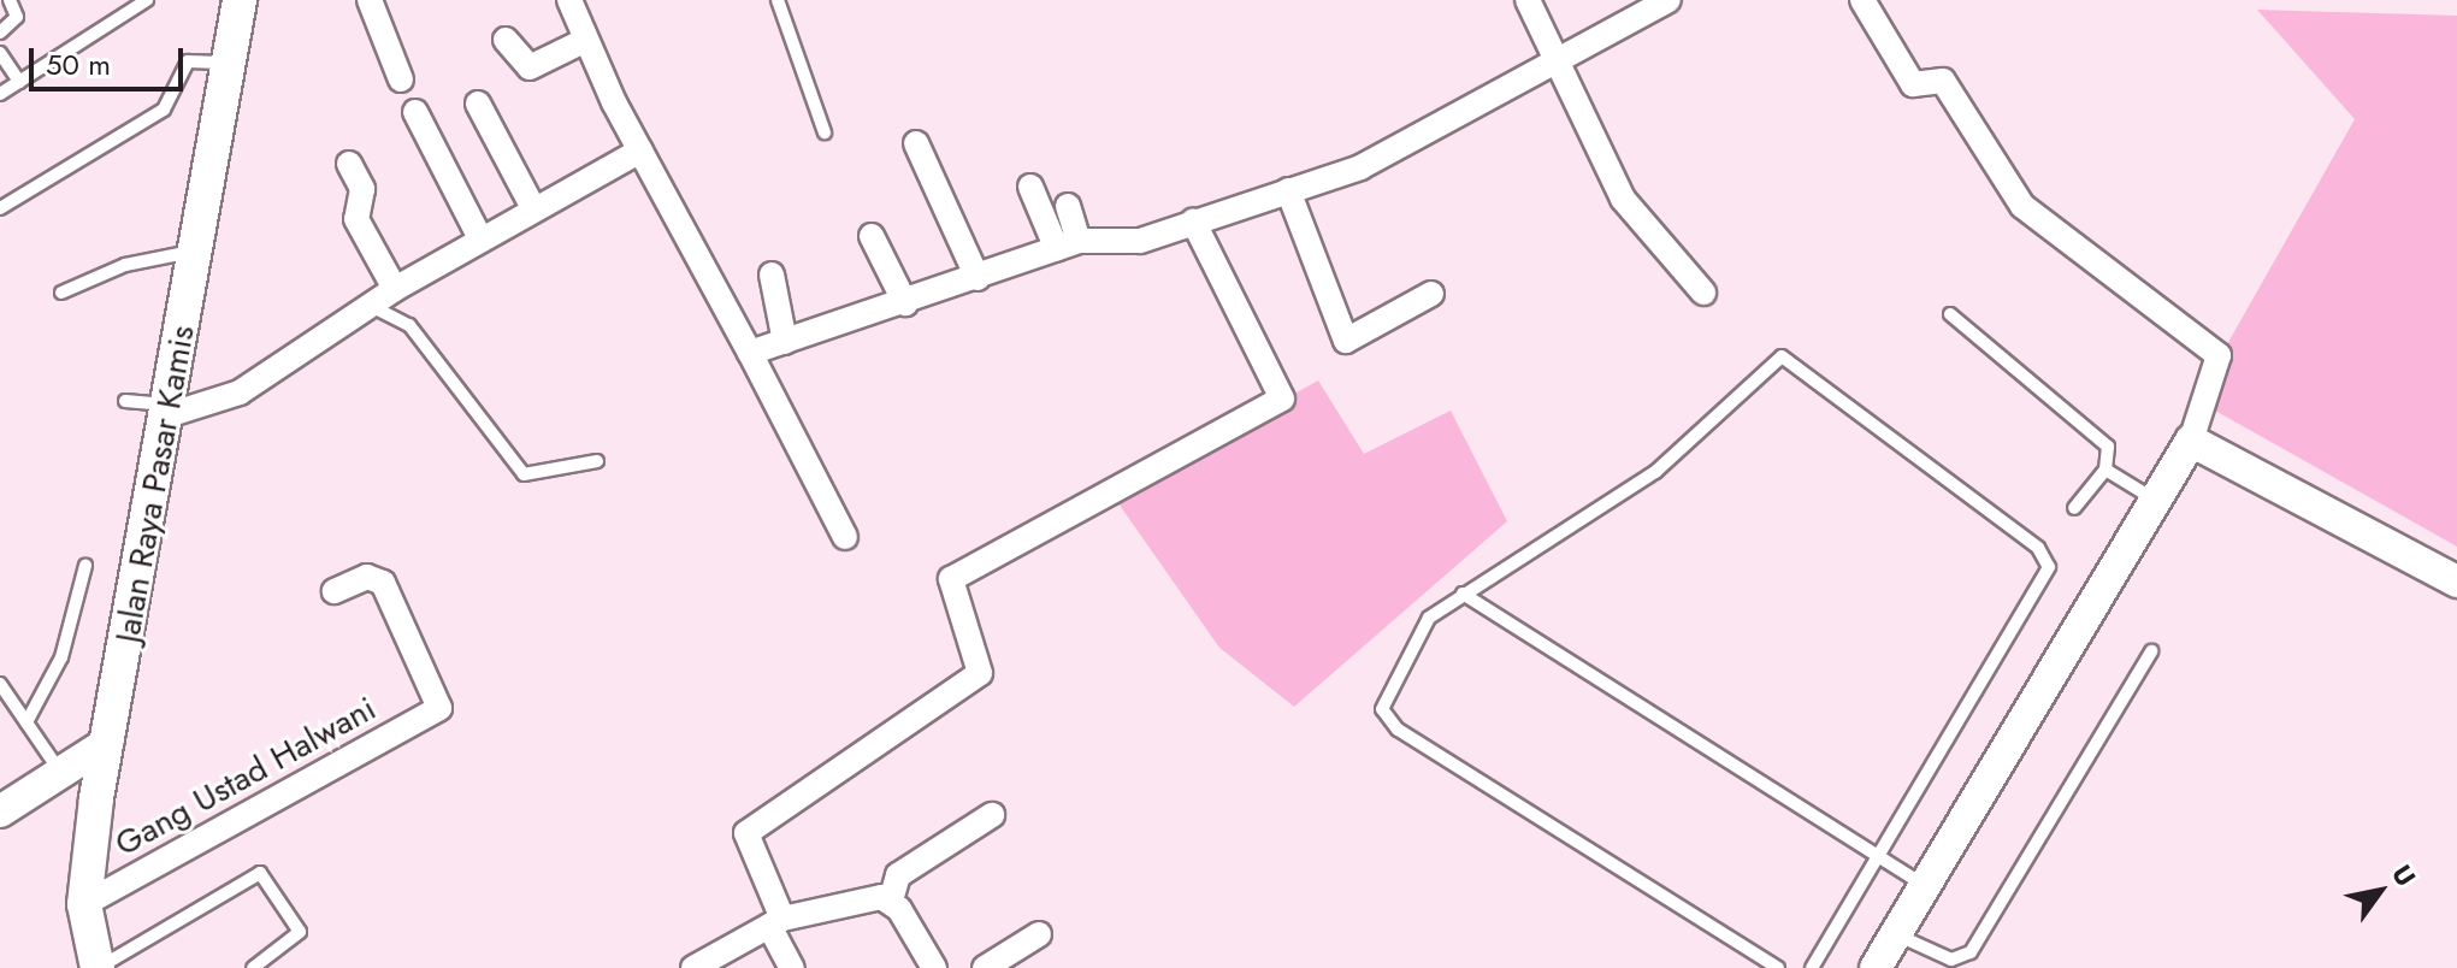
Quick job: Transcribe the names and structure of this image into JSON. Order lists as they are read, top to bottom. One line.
{"streets":{"main road":["Jalan Raya Pasar Kamis"],"street":["Gang Ustad Halwani"]},"crossings":[["Jalan Raya Pasar Kamis","Gang Ustad Halwani"]],"scale_bar":"50 m","north":"top right"}
